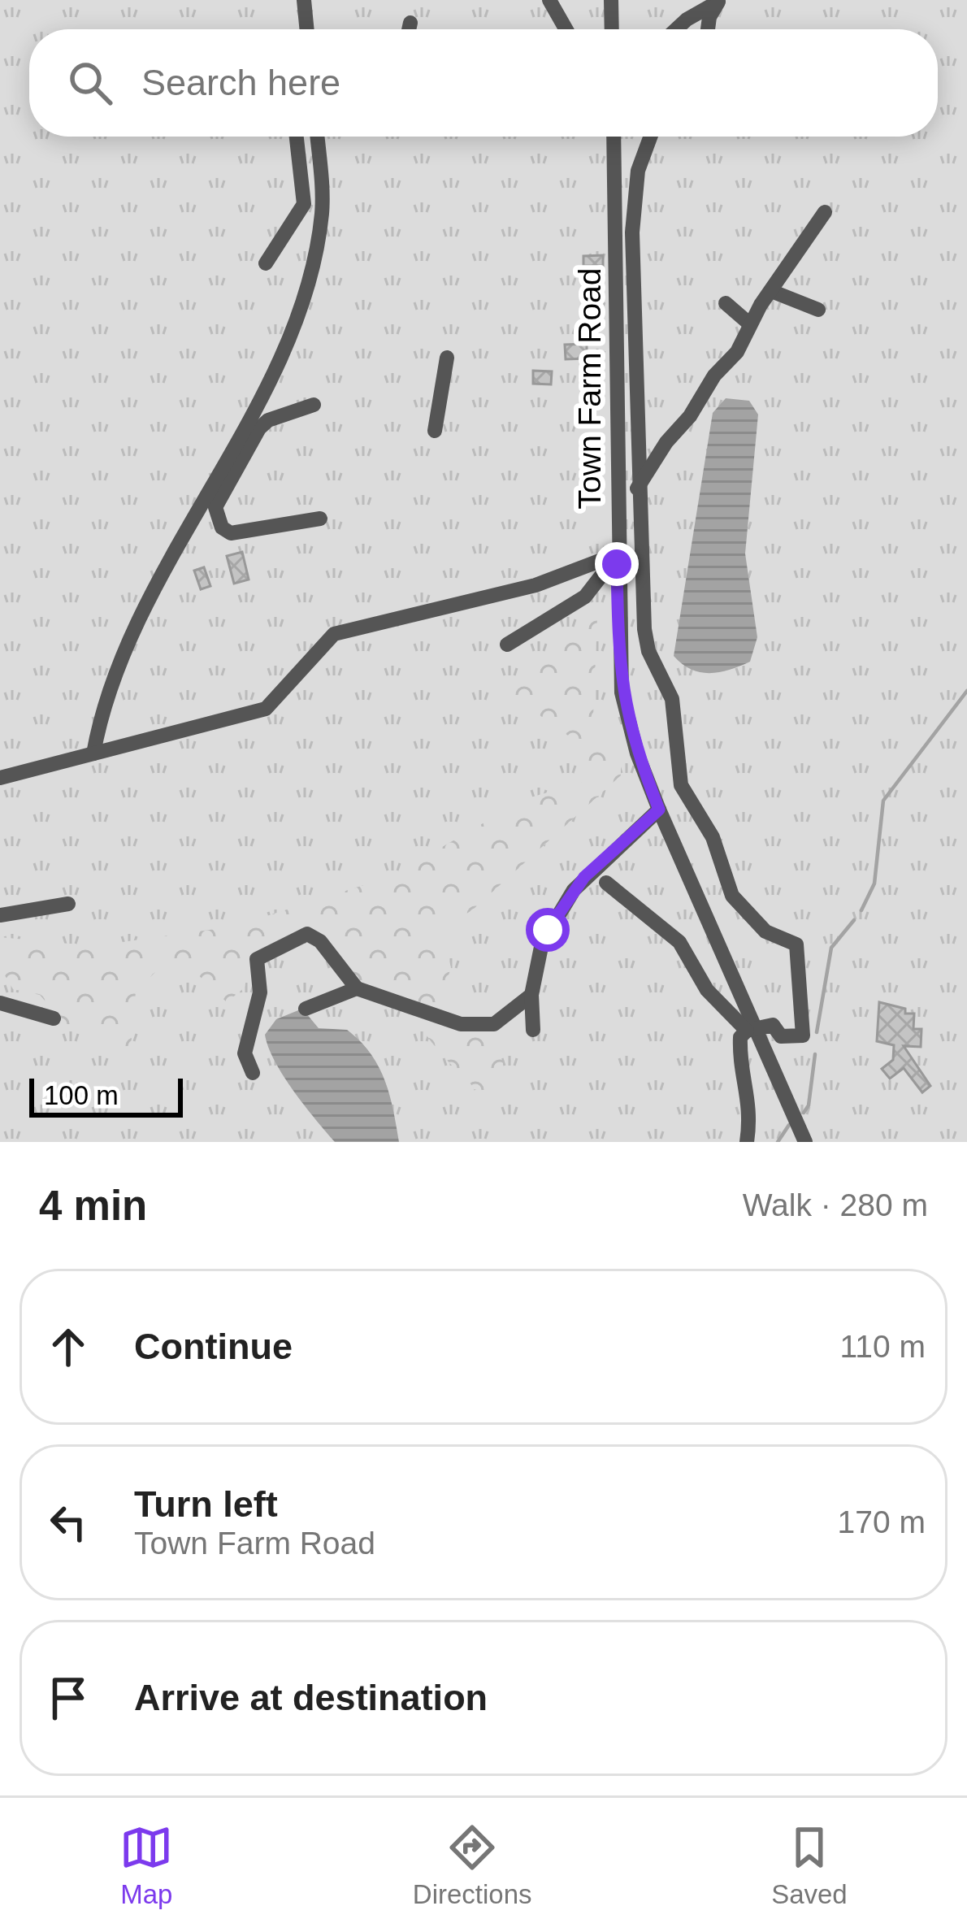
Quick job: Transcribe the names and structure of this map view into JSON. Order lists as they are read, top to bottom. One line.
{"streets":{"street":["Town Farm Road"]},"scale_bar":"100 m","page":{"search":"Search here","scale":"100 m","heading":["4 min","Walk · 280 m"],"list":[["Continue","110 m"],["Turn left","Town Farm Road","170 m"],"Arrive at destination"],"nav":["Map","Directions","Saved"]}}
